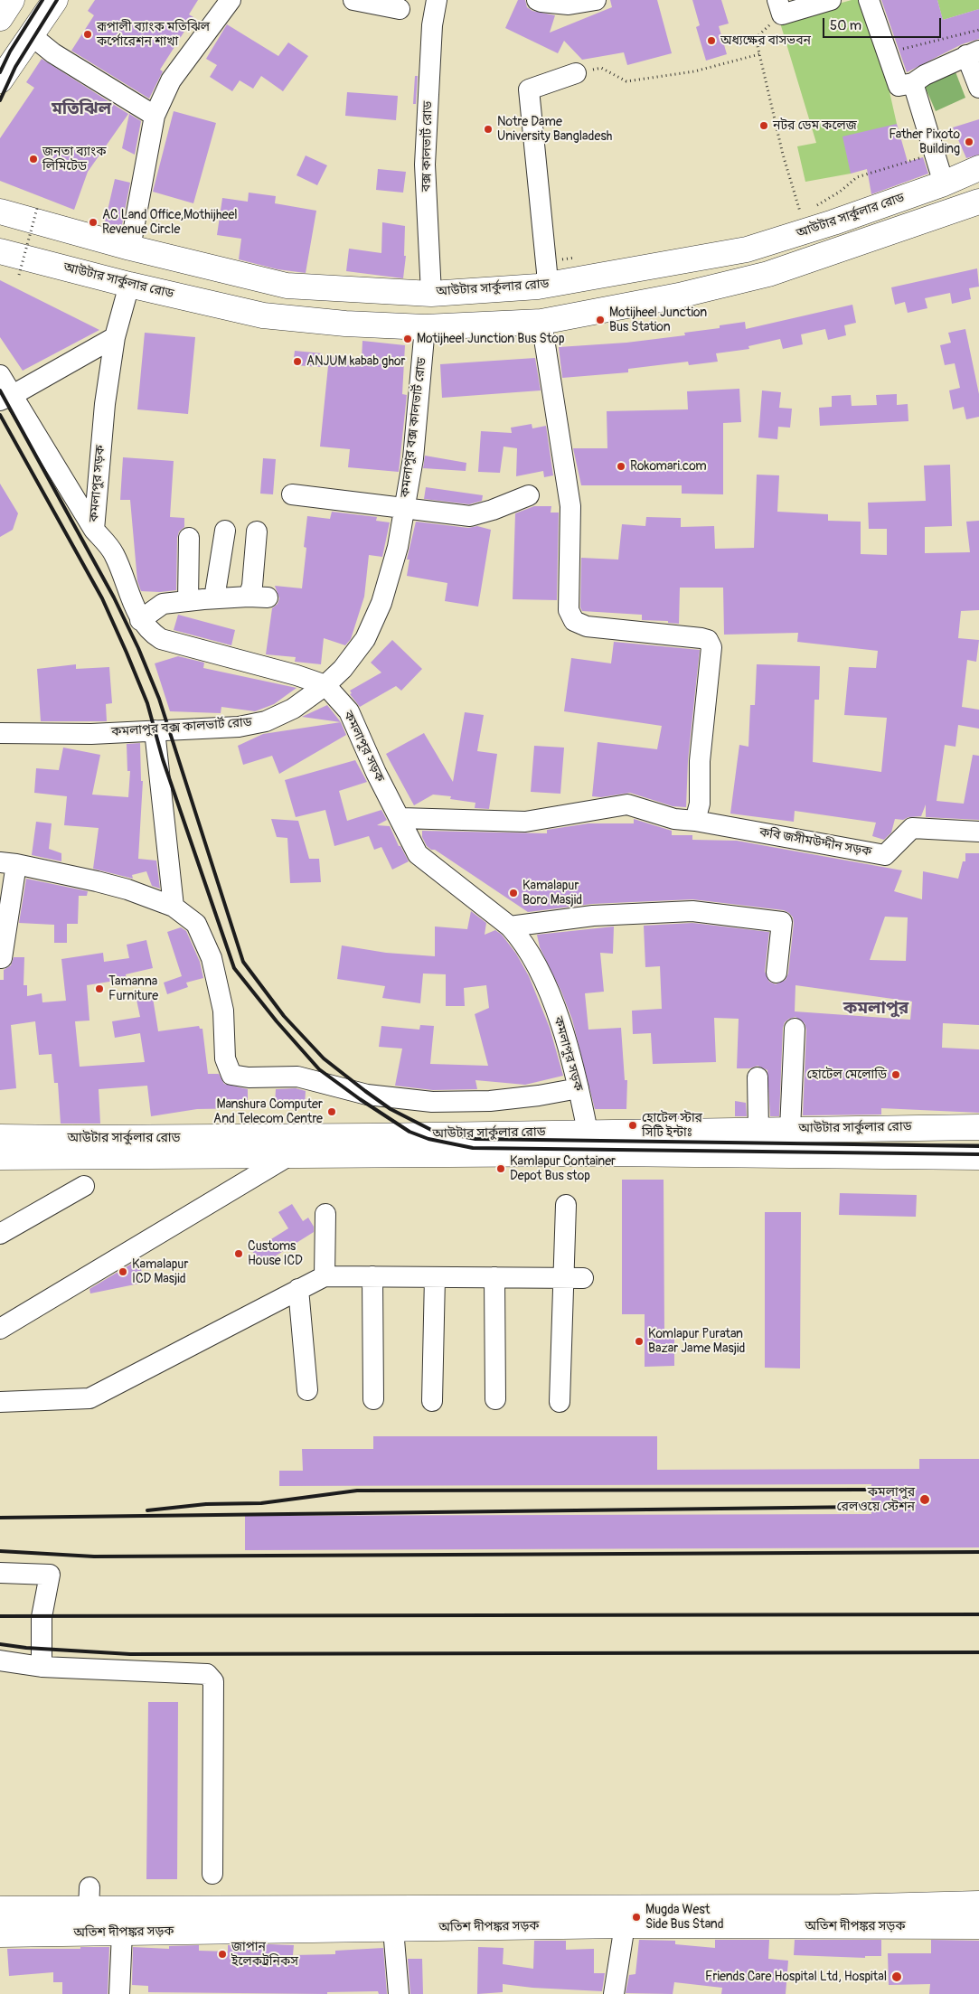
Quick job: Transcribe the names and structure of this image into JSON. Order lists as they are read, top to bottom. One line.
{"streets":{"main road":["আউটার সার্কুলার রোড","অতিশ দীপঙ্কর সড়ক"],"street":["বক্স কালভার্ট রোড","কমলাপুর বক্স কালভার্ট রোড","কমলাপুর সড়ক","কবি জসীমউদ্দীন সড়ক"]},"crossings":[["বক্স কালভার্ট রোড","আউটার সার্কুলার রোড"],["আউটার সার্কুলার রোড","কমলাপুর বক্স কালভার্ট রোড"],["আউটার সার্কুলার রোড","কমলাপুর সড়ক"],["কমলাপুর বক্স কালভার্ট রোড","কমলাপুর সড়ক"]],"districts":["মতিঝিল","কমলাপুর"],"places":["রূপালী ব্যাংক মতিঝিল কর্পোরেশন শাখা","অধ্যক্ষের বাসভবন","নটর ডেম কলেজ","Notre Dame University Bangladesh","Father Pixoto Building","জনতা ব্যাংক লিমিটেড","AC Land Office,Mothijheel Revenue Circle","Motijheel Junction Bus Station","Motijheel Junction Bus Stop","ANJUM kabab ghor","Rokomari.com","Kamalapur Boro Masjid","Tamanna Furniture","হোটেল মেলোডি","Manshura Computer And Telecom Centre","হোটেল স্টার সিটি ইন্টাঃ","Kamlapur Container Depot Bus stop","Customs House ICD","Kamalapur ICD Masjid","Komlapur Puratan Bazar Jame Masjid","কমলাপুর রেলওয়ে স্টেশন","Mugda West Side Bus Stand","জাপান ইলেকট্রনিকস","Friends Care Hospital Ltd, Hospital"],"scale_bar":"50 m"}
